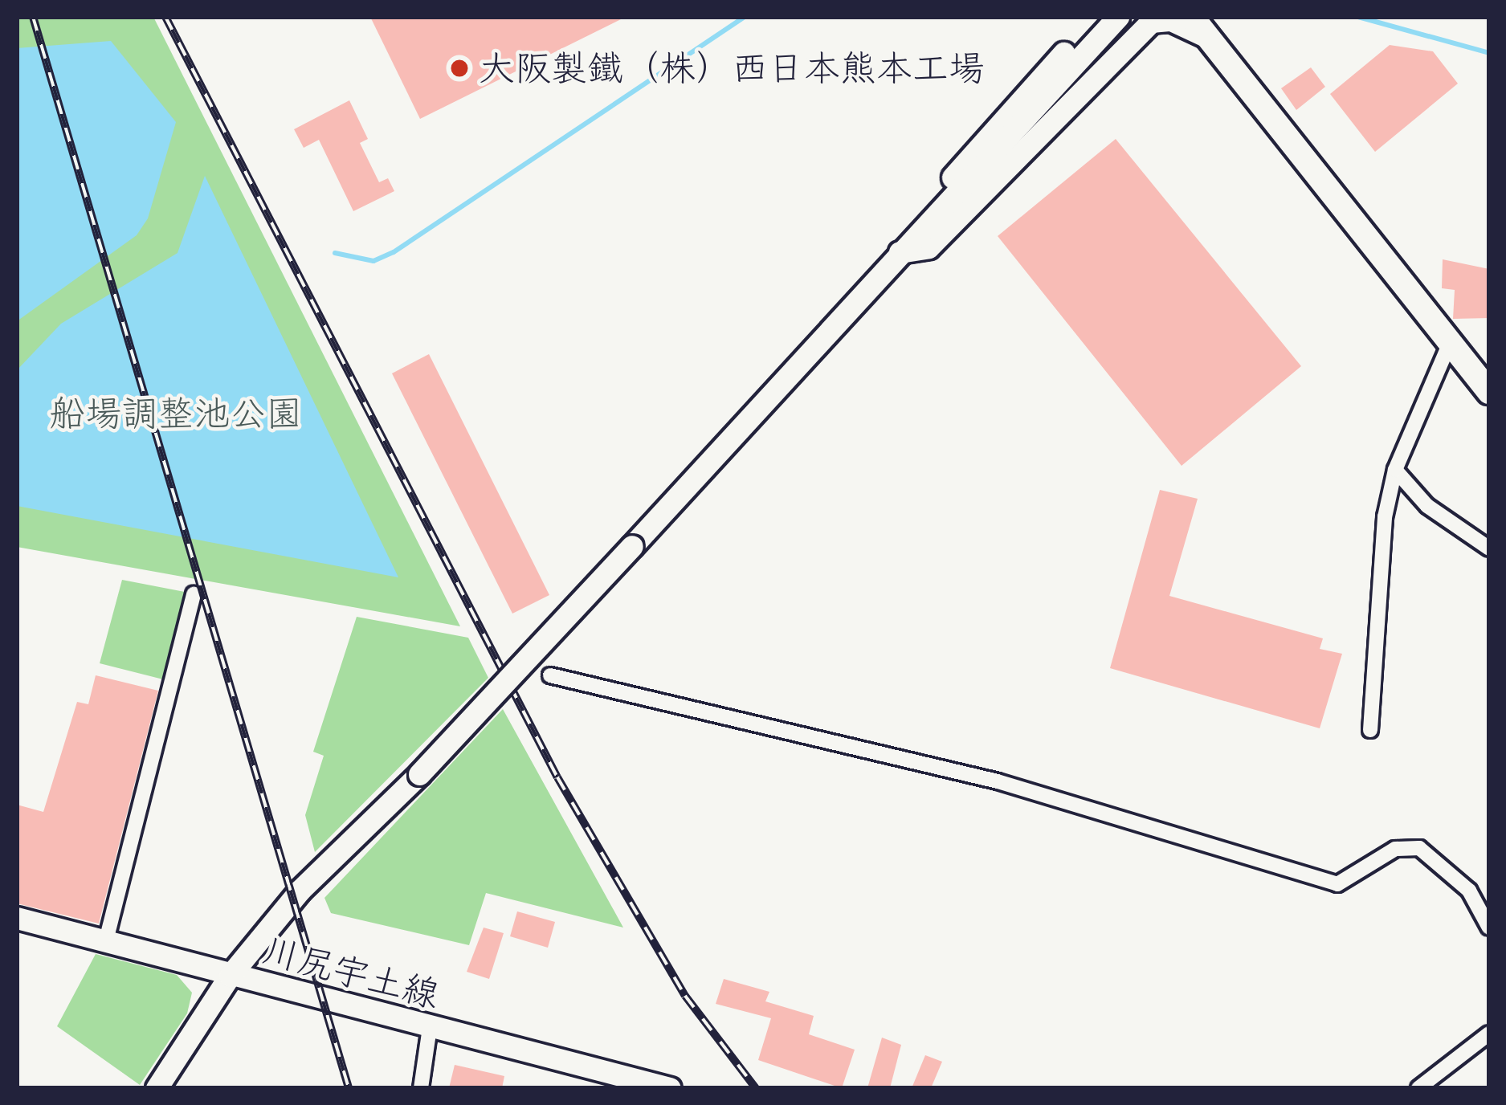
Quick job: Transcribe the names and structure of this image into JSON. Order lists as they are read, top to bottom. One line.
{"streets":{"street":["川尻宇土線"]},"parks":["船場調整池公園"],"places":["大阪製鐵（株）西日本熊本工場"]}
